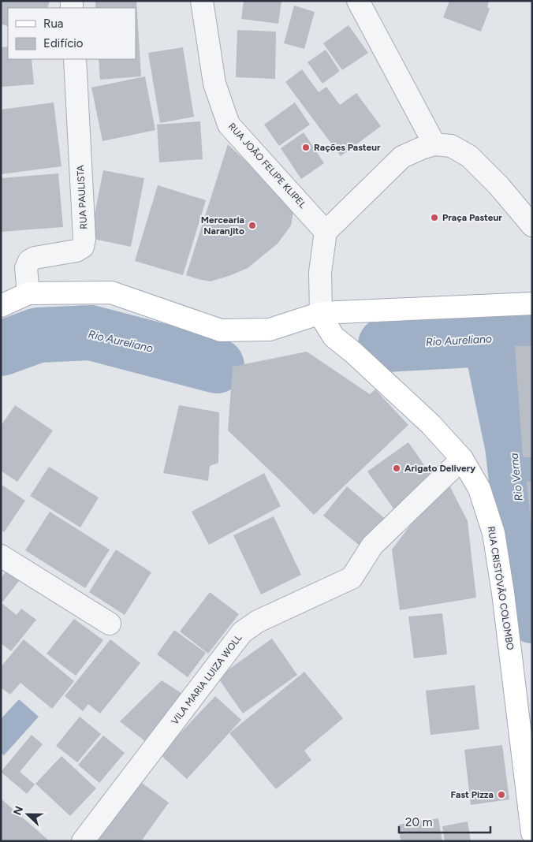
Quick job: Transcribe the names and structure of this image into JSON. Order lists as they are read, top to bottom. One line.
{"streets":{"main road":["RUA CRISTÓVÃO COLOMBO"],"street":["RUA JOÃO FELIPE KLIPEL","RUA PAULISTA","VILA MARIA LUIZA WOLL"]},"crossings":[["RUA CRISTÓVÃO COLOMBO","VILA MARIA LUIZA WOLL"]],"water":["Rio Aureliano","Rio Verna"],"places":["Rações Pasteur","Praça Pasteur","Mercearia Naranjito","Arigato Delivery","Fast Pizza"],"legend":["Rua","Edifício"],"scale_bar":"20 m","north":"left"}
